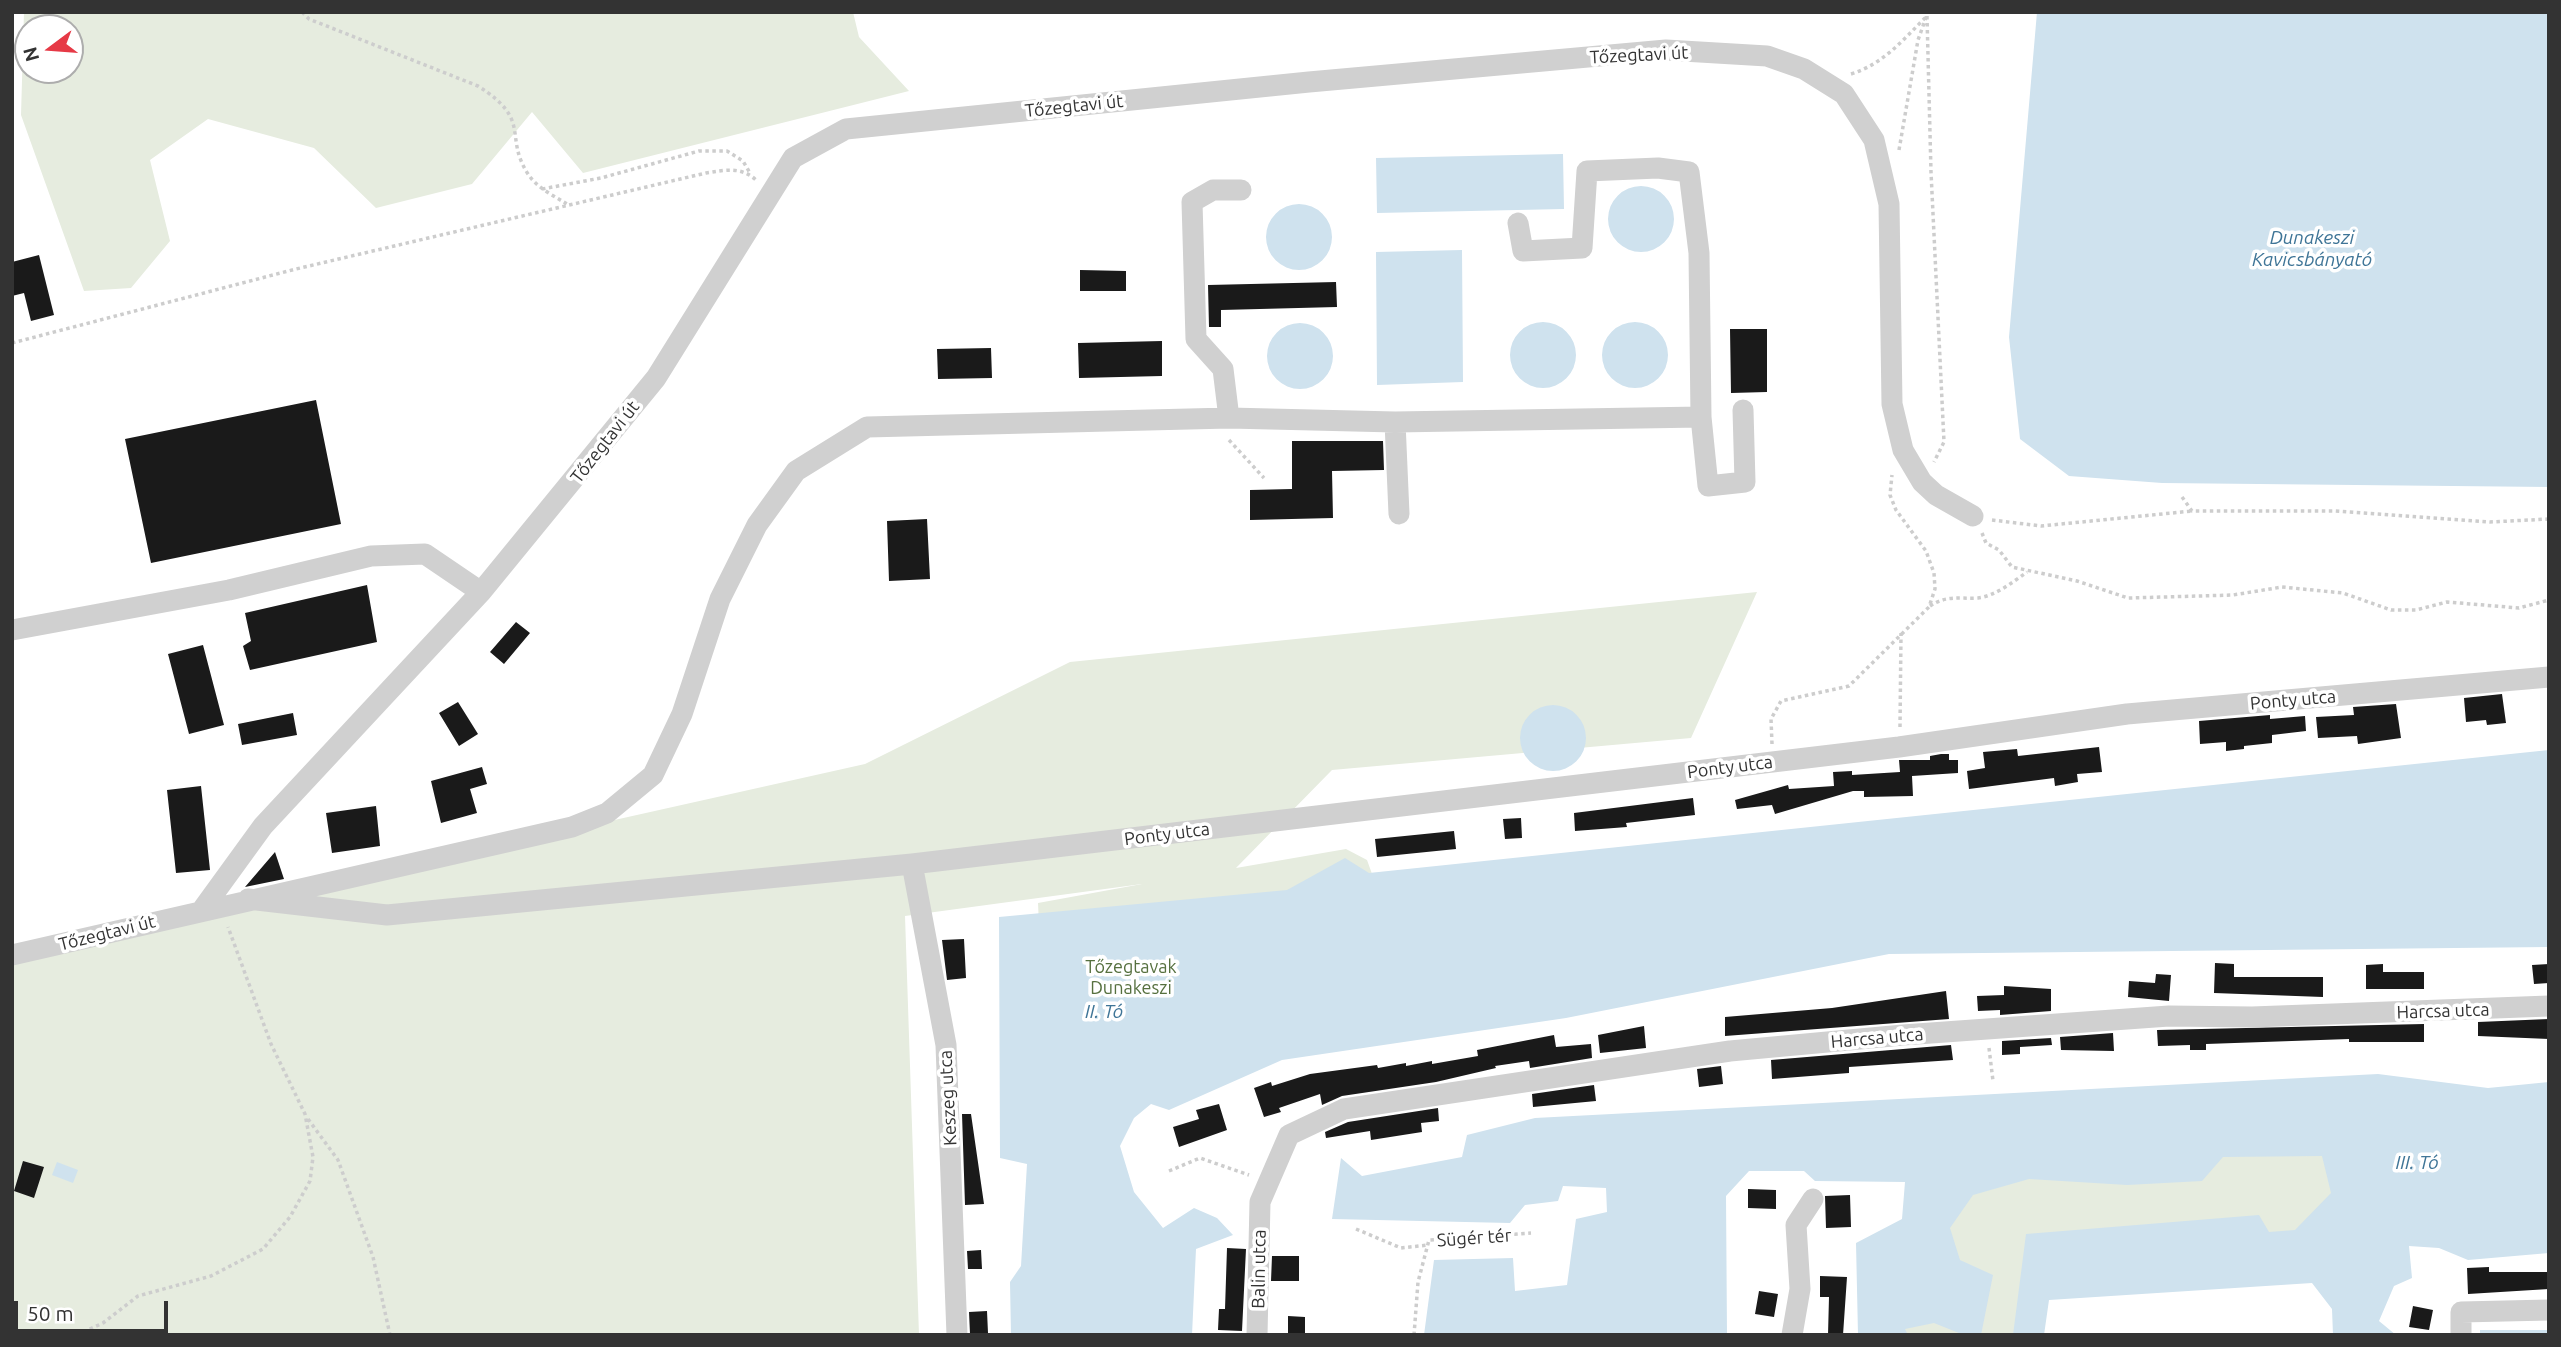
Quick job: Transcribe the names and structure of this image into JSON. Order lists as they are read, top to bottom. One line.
{"streets":{"street":["Tőzegtavi út","Ponty utca","Harcsa utca","Keszeg utca","Balin utca"],"path":["Sügér tér"]},"crossings":[["Tőzegtavi út","Ponty utca"],["Ponty utca","Keszeg utca"],["Harcsa utca","Balin utca"]],"water":["Dunakeszi Kavicsbányató","II. Tó","III. Tó"],"parks":["Tőzegtavak Dunakeszi"],"scale_bar":"50 m","north":"left"}
